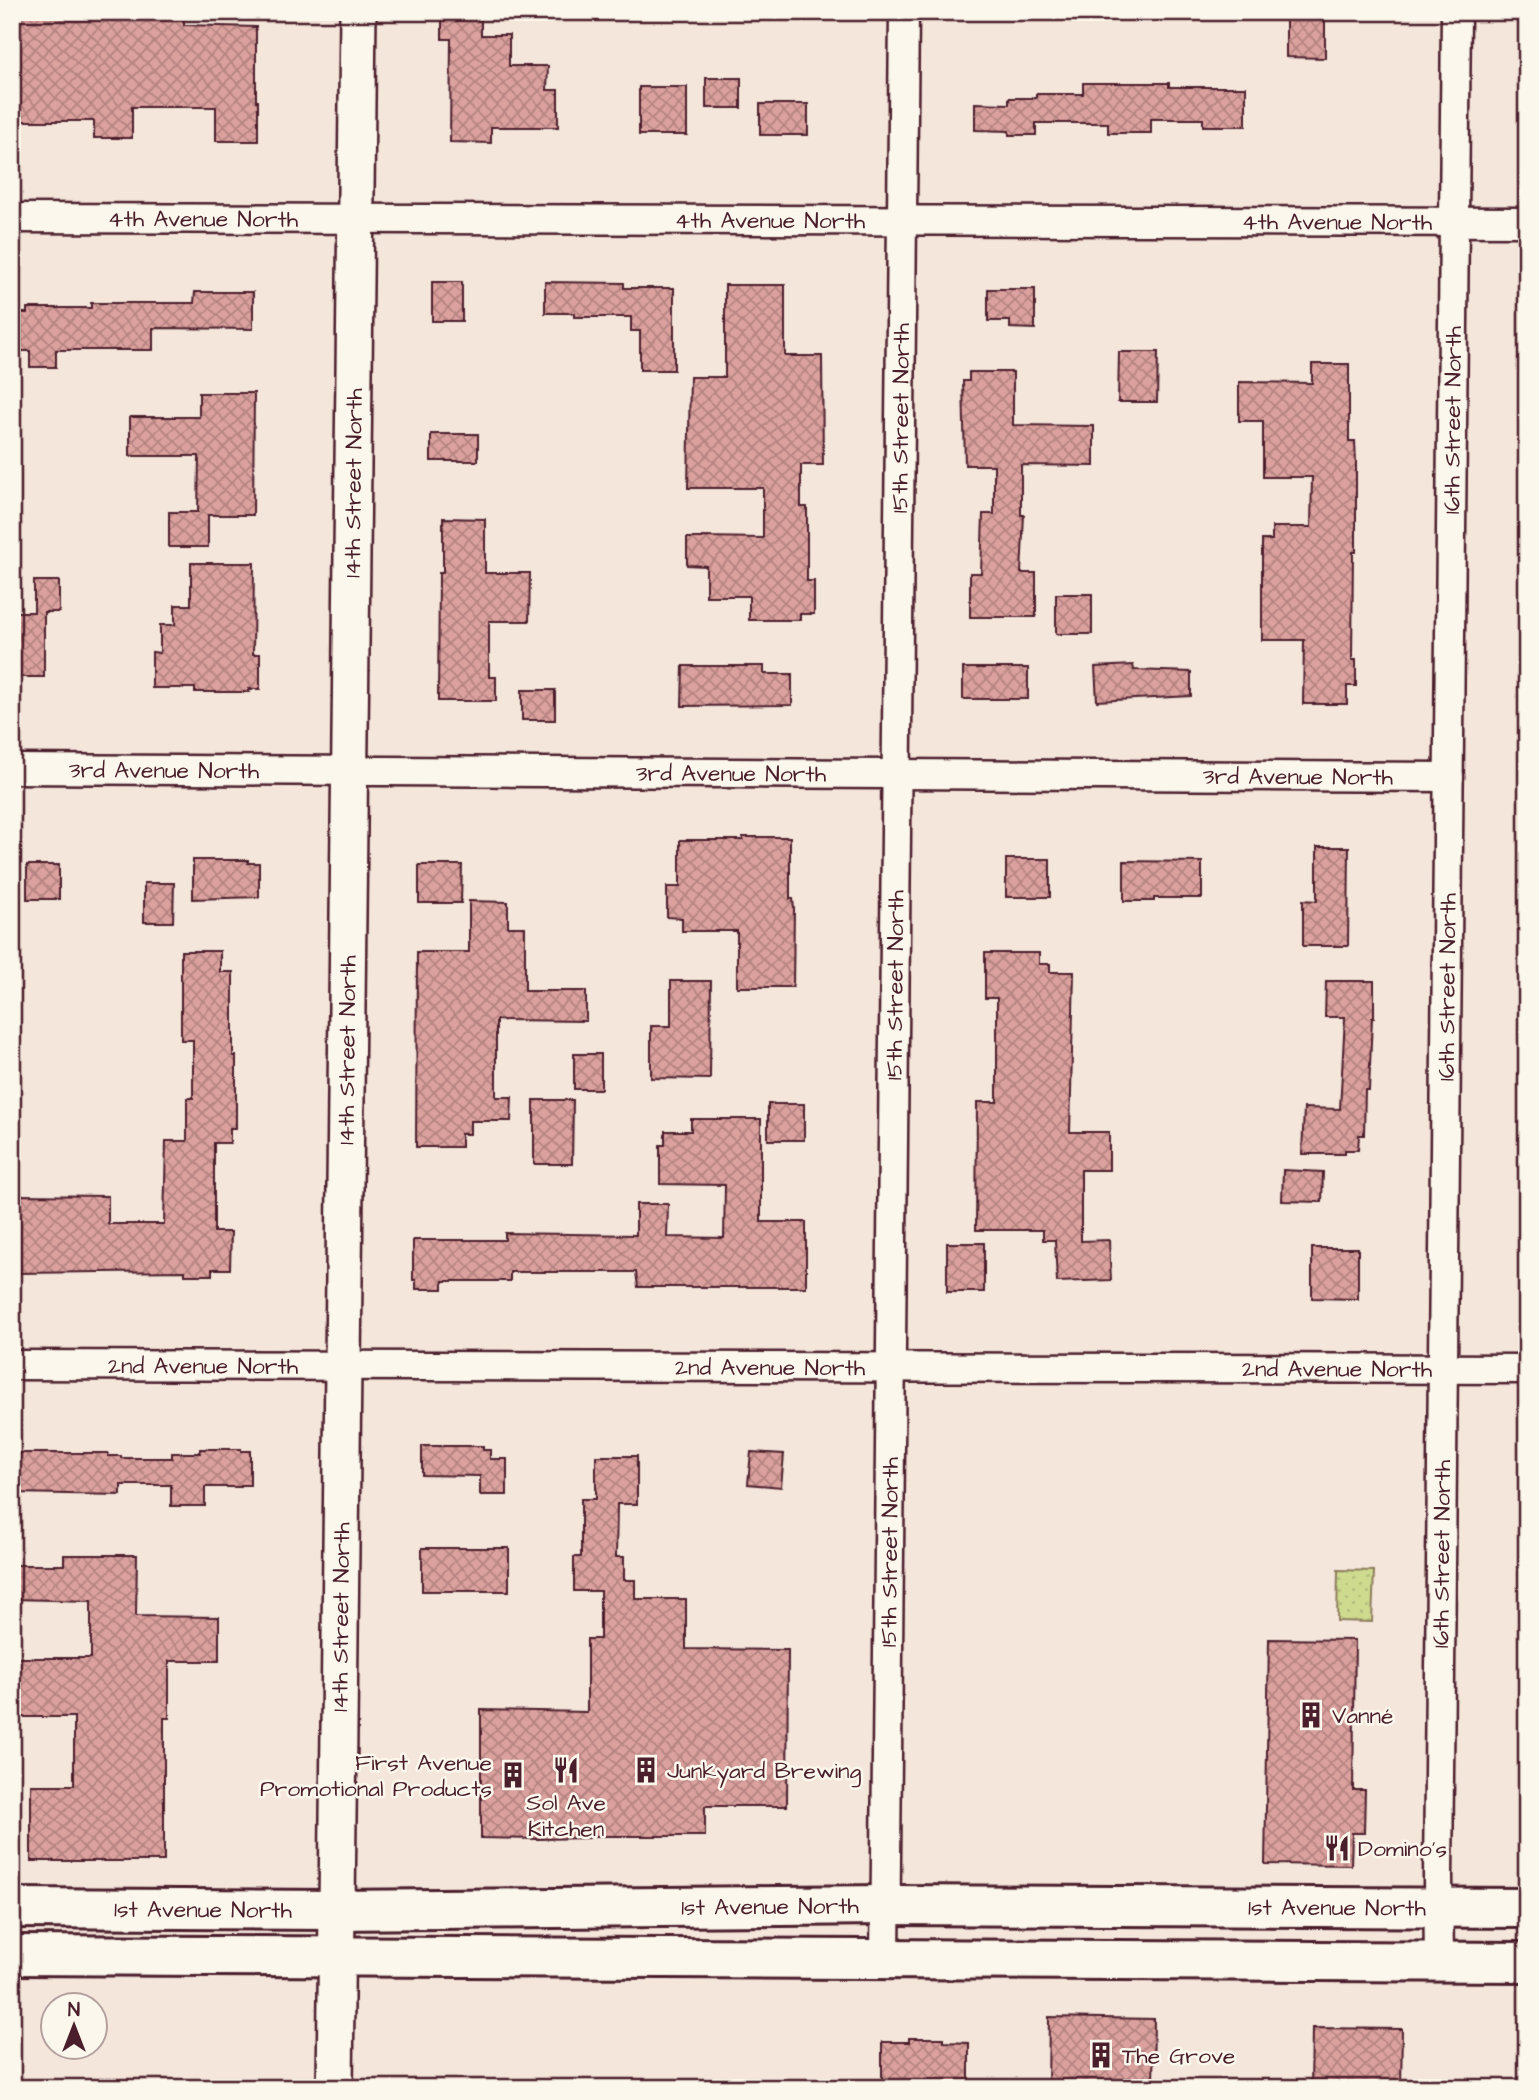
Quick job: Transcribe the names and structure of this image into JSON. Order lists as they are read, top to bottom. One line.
{"streets":{"main road":["1st Avenue North"],"street":["4th Avenue North","15th Street North","16th Street North","14th Street North","3rd Avenue North","2nd Avenue North"]},"crossings":[["4th Avenue North","15th Street North"],["4th Avenue North","16th Street North"],["4th Avenue North","14th Street North"],["15th Street North","3rd Avenue North"],["15th Street North","2nd Avenue North"],["15th Street North","1st Avenue North"],["16th Street North","3rd Avenue North"],["16th Street North","2nd Avenue North"],["16th Street North","1st Avenue North"],["14th Street North","3rd Avenue North"],["14th Street North","2nd Avenue North"],["14th Street North","1st Avenue North"]],"places":{"building":["Vanné","Junkyard Brewing","First Avenue Promotional Products","The Grove"],"restaurant":["Sol Ave Kitchen","Domino's"]},"north":"top"}
